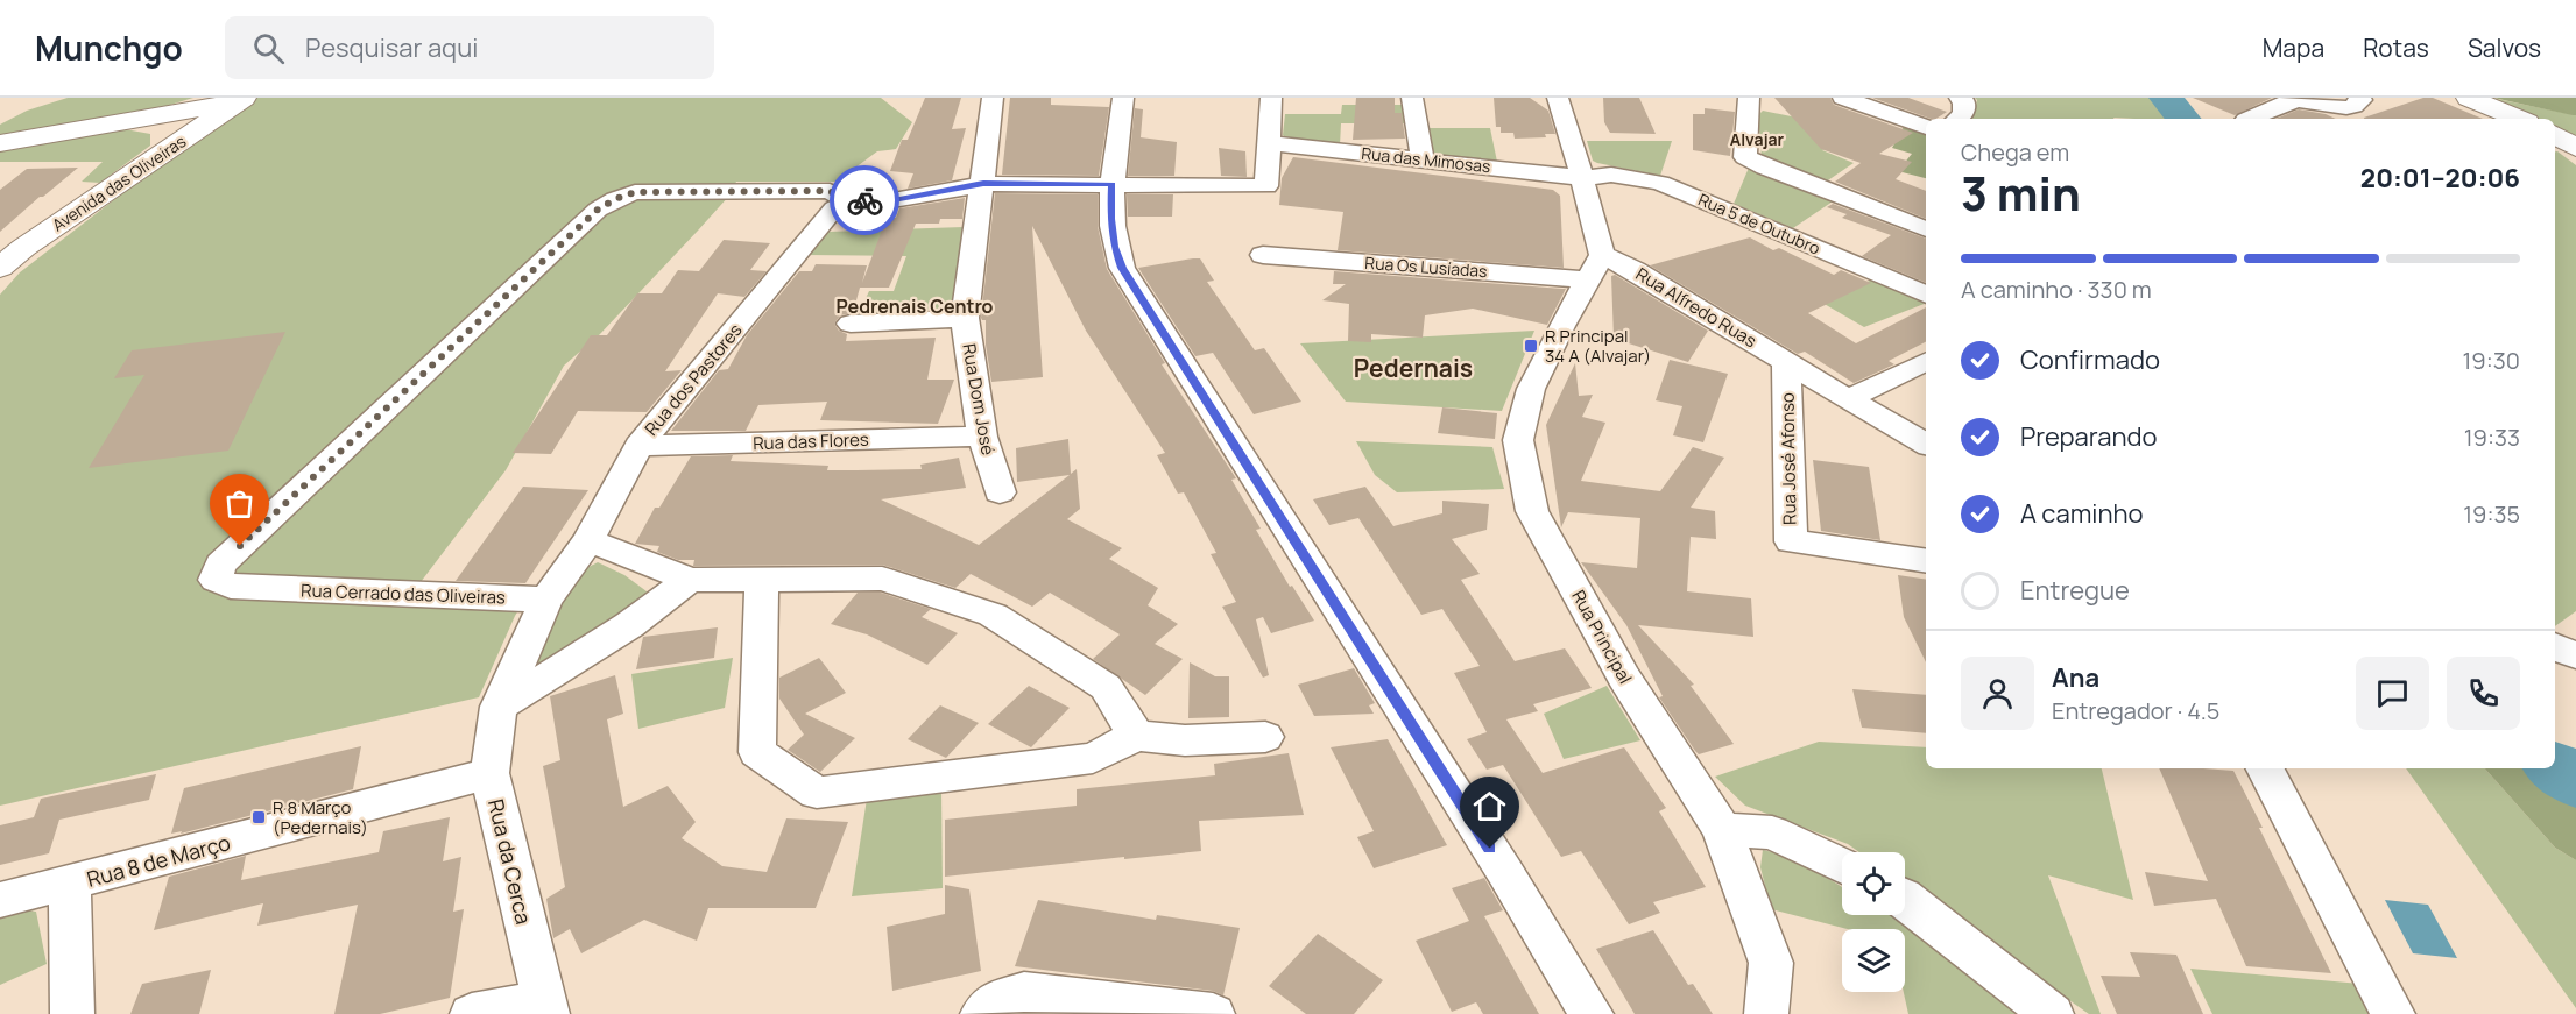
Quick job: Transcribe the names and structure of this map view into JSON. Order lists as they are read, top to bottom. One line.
{"streets":{"street":["Rua das Mimosas","Avenida das Oliveiras","Rua 5 de Outubro","Rua Os Lusíadas","Rua Alfredo Ruas","Rua dos Pastores","Rua Dom José","Rua das Flores","Rua José Afonso","Rua Cerrado das Oliveiras","Rua Principal","Rua 8 de Março","Rua da Cerca"]},"crossings":[["Rua das Mimosas","Rua 5 de Outubro"],["Rua Os Lusíadas","Rua Alfredo Ruas"],["Rua Os Lusíadas","Rua Principal"],["Rua Alfredo Ruas","Rua José Afonso"],["Rua Alfredo Ruas","Rua Principal"],["Rua dos Pastores","Rua das Flores"],["Rua dos Pastores","Rua Cerrado das Oliveiras"],["Rua dos Pastores","Rua da Cerca"],["Rua Dom José","Rua das Flores"],["Rua Cerrado das Oliveiras","Rua da Cerca"],["Rua 8 de Março","Rua da Cerca"]],"districts":["Alvajar","Pedrenais Centro","Pedernais"],"places":{"transit":["R Principal 34 A (Alvajar)","R 8 Março (Pedernais)"]},"page":{"header":"Munchgo","search":"Pesquisar aqui","nav":["Mapa","Rotas","Salvos"],"heading":["3 min","Chega em","20:01–20:06"],"panel":["Ana","Entregador · 4.5"],"bar":"A caminho · 330 m","list":[["Confirmado","19:30"],["Preparando","19:33"],["A caminho","19:35"],"Entregue"]}}
